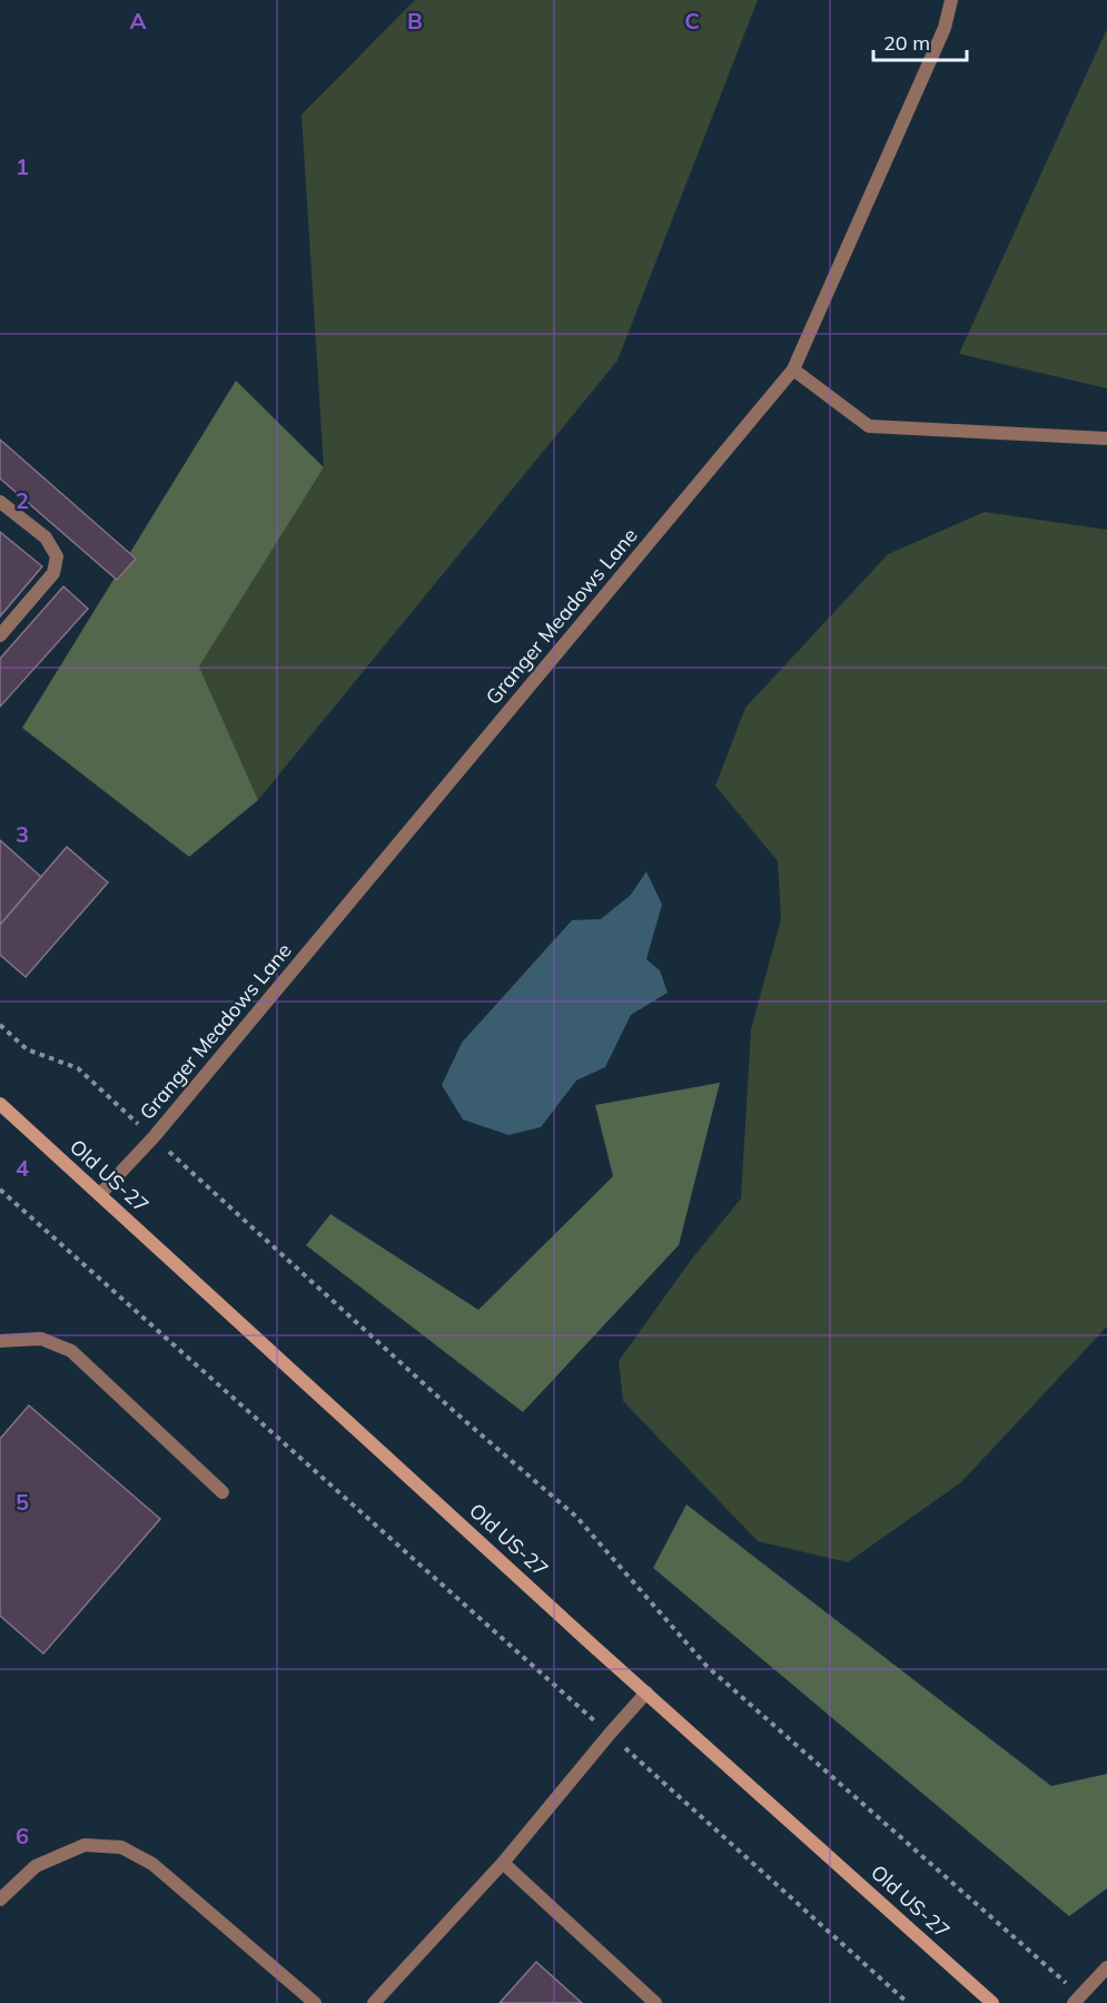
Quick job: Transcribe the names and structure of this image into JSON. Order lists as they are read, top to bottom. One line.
{"streets":{"main road":["Old US-27"],"street":["Granger Meadows Lane"]},"crossings":[["Granger Meadows Lane","Old US-27"]],"scale_bar":"20 m","grid":{"columns":["A","B","C"],"rows":["1","2","3","4","5","6"]}}
